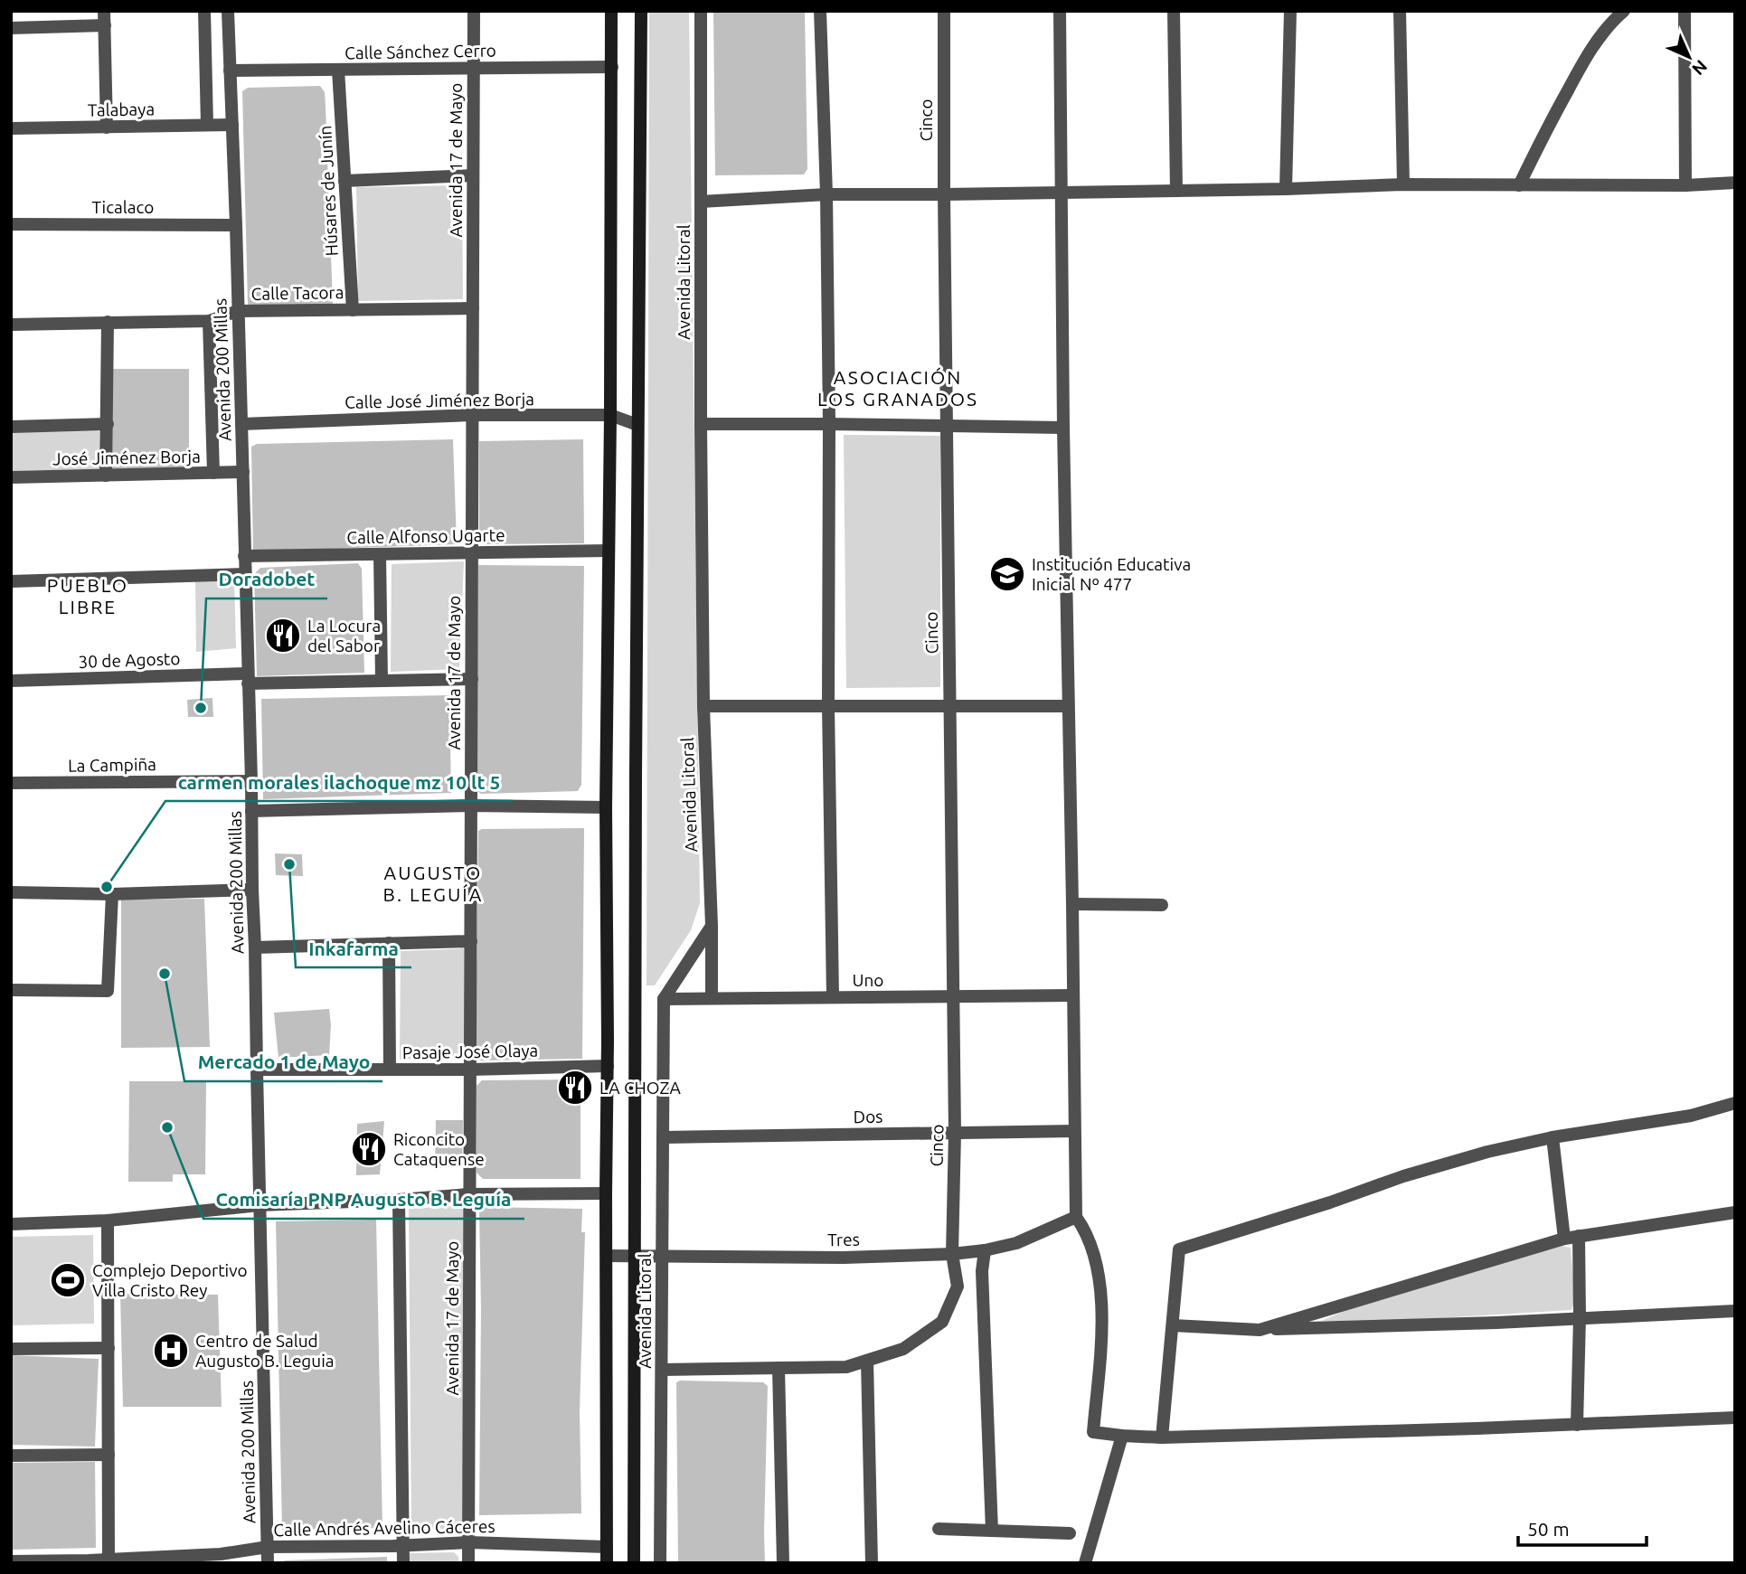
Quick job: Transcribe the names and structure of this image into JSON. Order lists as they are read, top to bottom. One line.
{"streets":{"main road":["Avenida Litoral"],"street":["Calle Sánchez Cerro","Talabaya","Cinco","Avenida 17 de Mayo","Húsares de Junín","Ticalaco","Calle Tacora","Avenida 200 Millas","Calle José Jiménez Borja","José Jiménez Borja","Calle Alfonso Ugarte","30 de Agosto","La Campiña","Uno","Pasaje José Olaya","Dos","Tres","Calle Andrés Avelino Cáceres"]},"crossings":[["Calle Sánchez Cerro","Avenida 17 de Mayo"],["Calle Sánchez Cerro","Húsares de Junín"],["Calle Sánchez Cerro","Avenida 200 Millas"],["Talabaya","Avenida 200 Millas"],["Cinco","Avenida Litoral"],["Cinco","Uno"],["Cinco","Dos"],["Cinco","Tres"],["Avenida 17 de Mayo","Calle Tacora"],["Avenida 17 de Mayo","Calle José Jiménez Borja"],["Avenida 17 de Mayo","Calle Alfonso Ugarte"],["Avenida 17 de Mayo","30 de Agosto"],["Avenida 17 de Mayo","Pasaje José Olaya"],["Avenida 17 de Mayo","Calle Andrés Avelino Cáceres"],["Húsares de Junín","Calle Tacora"],["Ticalaco","Avenida 200 Millas"],["Avenida Litoral","Calle José Jiménez Borja"],["Avenida Litoral","Uno"],["Avenida Litoral","Dos"],["Avenida Litoral","Tres"],["Calle Tacora","Avenida 200 Millas"],["Avenida 200 Millas","Calle José Jiménez Borja"],["Avenida 200 Millas","José Jiménez Borja"],["Avenida 200 Millas","Calle Alfonso Ugarte"],["Avenida 200 Millas","30 de Agosto"],["Avenida 200 Millas","La Campiña"],["Avenida 200 Millas","Pasaje José Olaya"],["Avenida 200 Millas","Calle Andrés Avelino Cáceres"]],"districts":["ASOCIACIÓN LOS GRANADOS","PUEBLO LIBRE","AUGUSTO B. LEGUÍA"],"places":{"school or university":["Institución Educativa Inicial Nº 477"],"restaurant":["La Locura del Sabor","LA CHOZA","Riconcito Cataquense"],"other":["Doradobet","Inkafarma","carmen morales ilachoque mz 10 lt 5","Mercado 1 de Mayo","Comisaría PNP Augusto B. Leguía"],"sports":["Complejo Deportivo Villa Cristo Rey"],"hospital":["Centro de Salud Augusto B. Leguia"]},"scale_bar":"50 m","north":"bottom right"}
